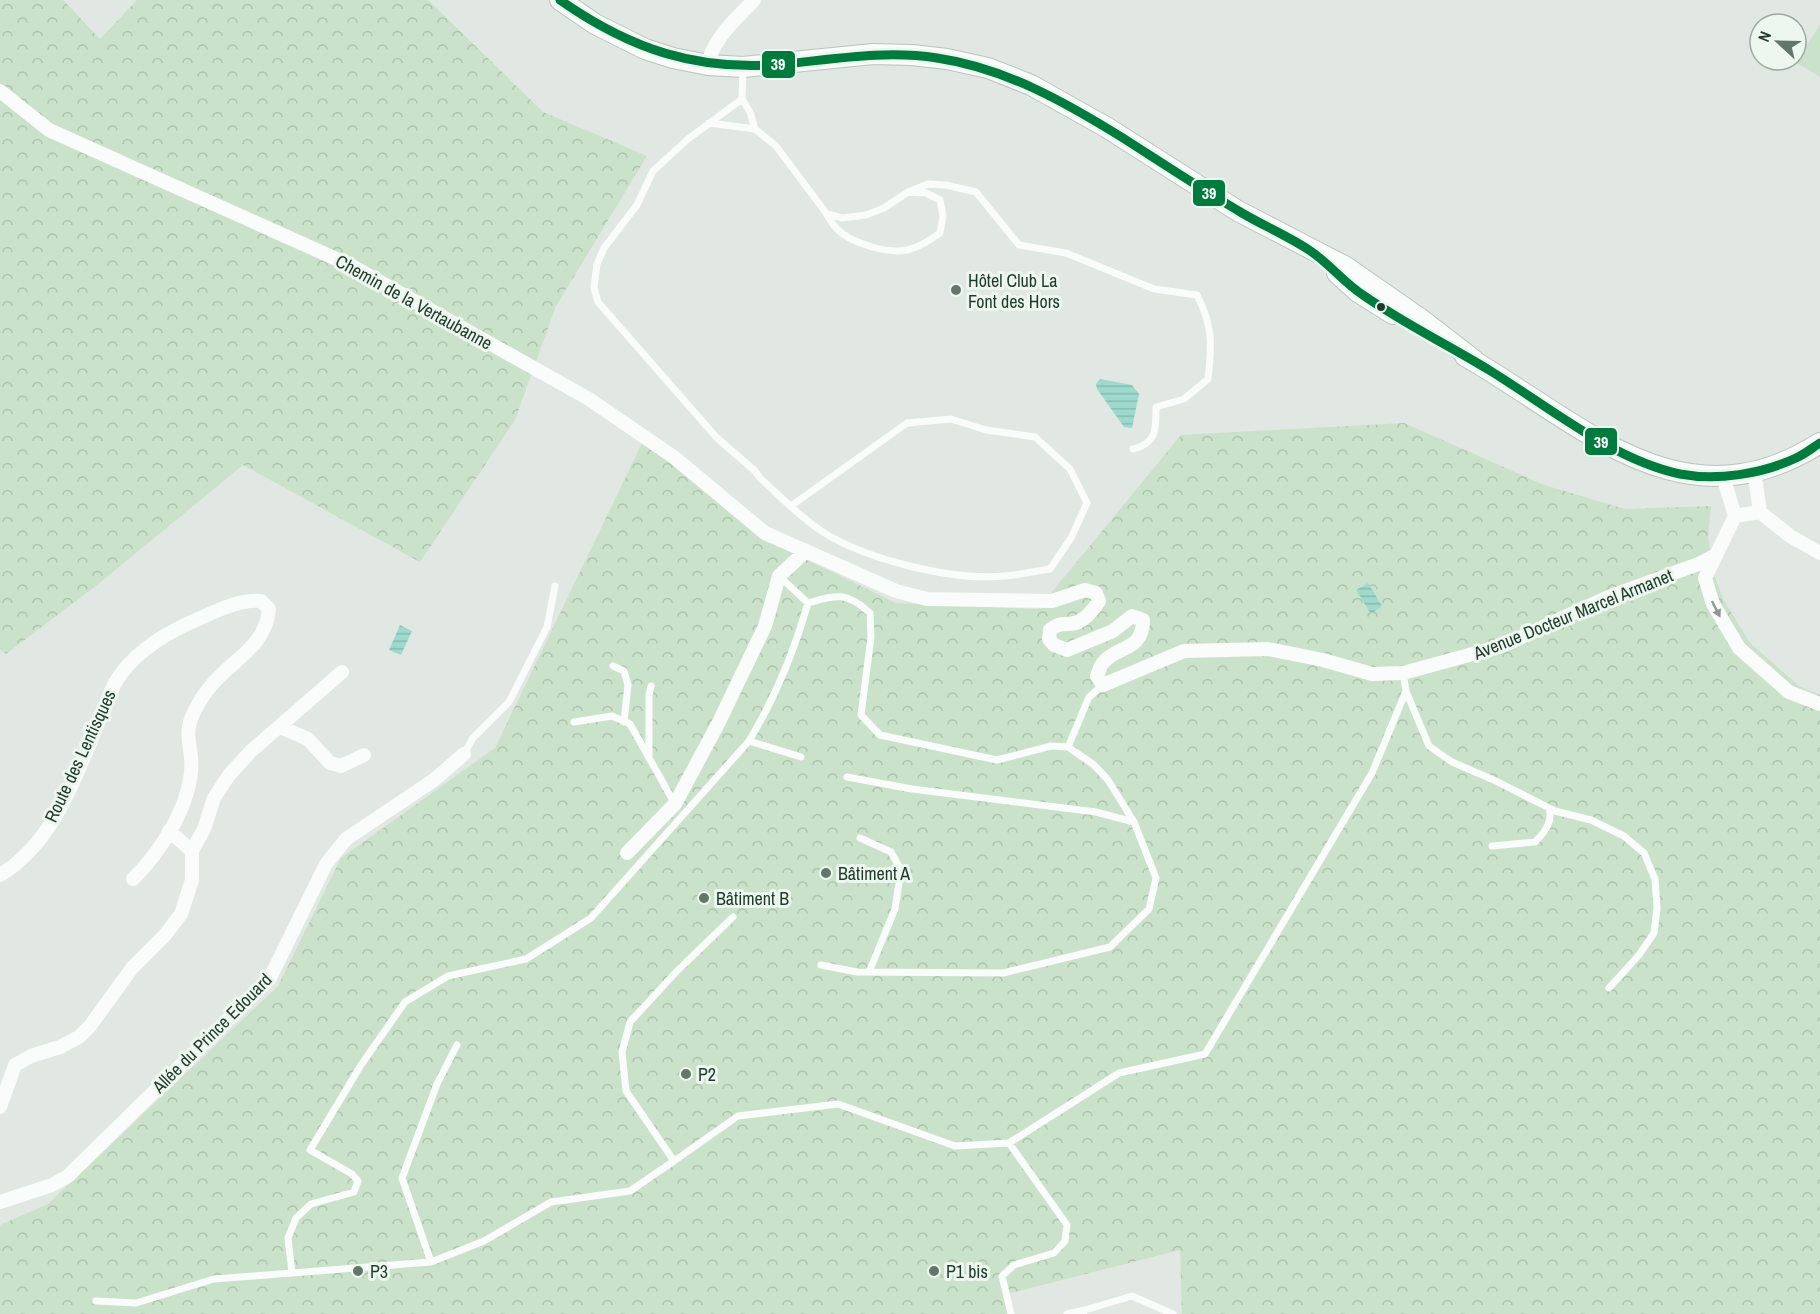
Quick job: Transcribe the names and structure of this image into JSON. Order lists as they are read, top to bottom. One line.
{"streets":{"street":["Chemin de la Vertaubanne","Avenue Docteur Marcel Armanet","Route des Lentisques","Allée du Prince Edouard"]},"places":["Hôtel Club La Font des Hors","Bâtiment A","Bâtiment B","P2","P3","P1 bis"],"lines":["transit line 39"],"north":"left"}
